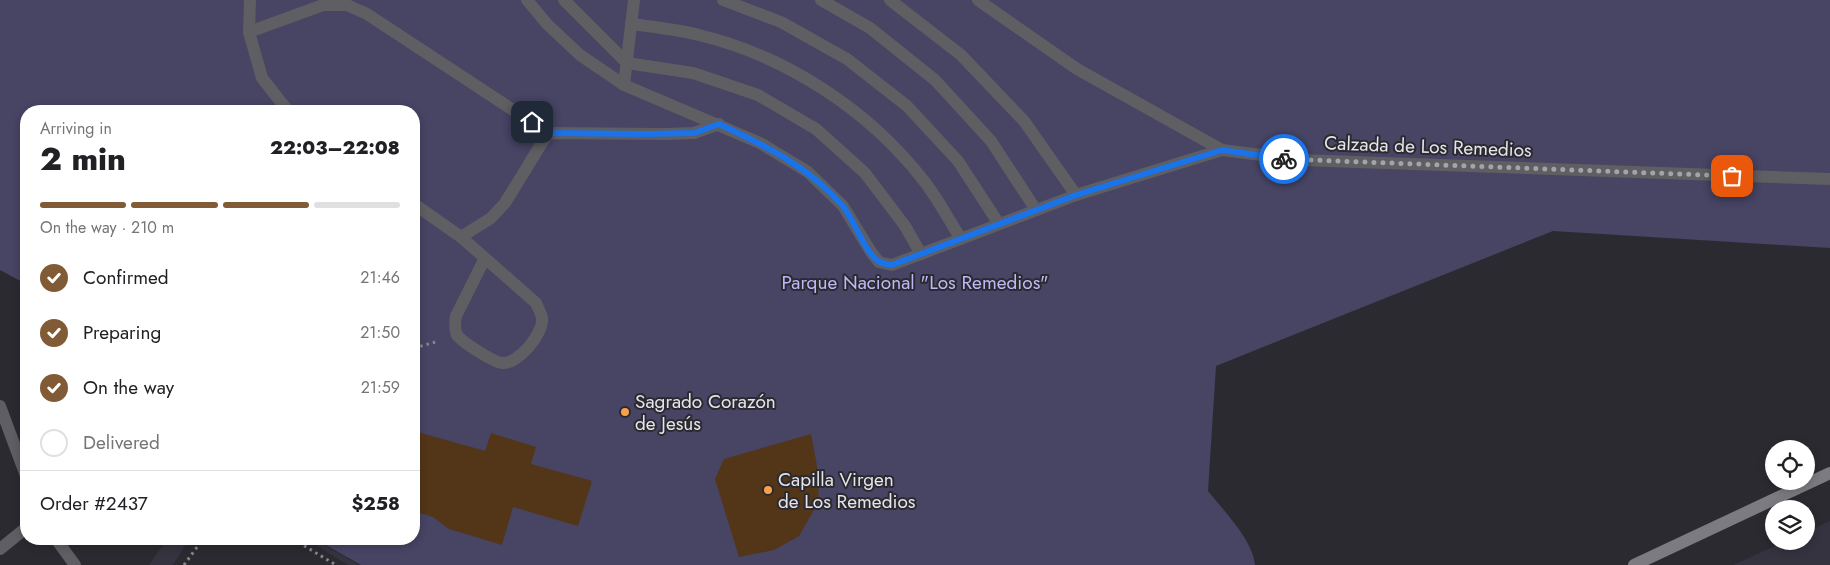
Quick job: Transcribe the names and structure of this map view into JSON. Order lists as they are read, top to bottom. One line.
{"streets":{"street":["Calzada de Los Remedios"]},"parks":["Parque Nacional \"Los Remedios\""],"places":["Sagrado Corazón de Jesús","Capilla Virgen de Los Remedios"],"page":{"heading":["2 min","Arriving in","22:03–22:08"],"panel":["Order #2437","$258"],"bar":"On the way · 210 m","list":[["Confirmed","21:46"],["Preparing","21:50"],["On the way","21:59"],"Delivered"]}}
